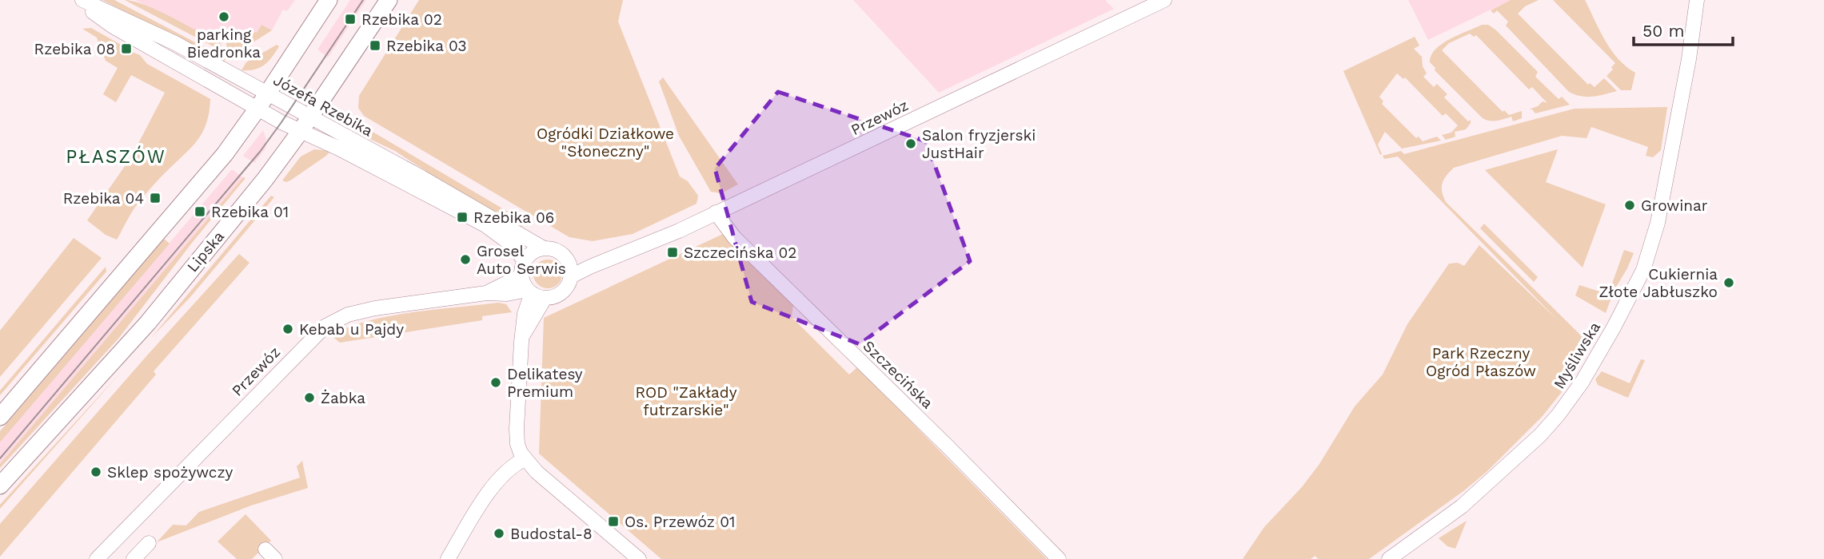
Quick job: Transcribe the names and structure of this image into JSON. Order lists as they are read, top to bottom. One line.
{"streets":{"main road":["Lipska"],"street":["Józefa Rzebika","Przewóz","Myśliwska","Szczecińska"]},"crossings":[["Józefa Rzebika","Przewóz"],["Józefa Rzebika","Lipska"],["Przewóz","Szczecińska"]],"districts":["PŁASZÓW"],"parks":["Ogródki Działkowe \"Słoneczny\"","Park Rzeczny Ogród Płaszów","ROD \"Zakłady futrzarskie\""],"places":{"other":["parking Biedronka","Salon fryzjerski JustHair","Growinar","Grosel Auto Serwis","Cukiernia Złote Jabłuszko","Kebab u Pajdy","Delikatesy Premium","Żabka","Sklep spożywczy","Budostal-8"],"transit":["Rzebika 02","Rzebika 03","Rzebika 08","Rzebika 04","Rzebika 01","Rzebika 06","Szczecińska 02","Os. Przewóz 01"]},"scale_bar":"50 m"}
